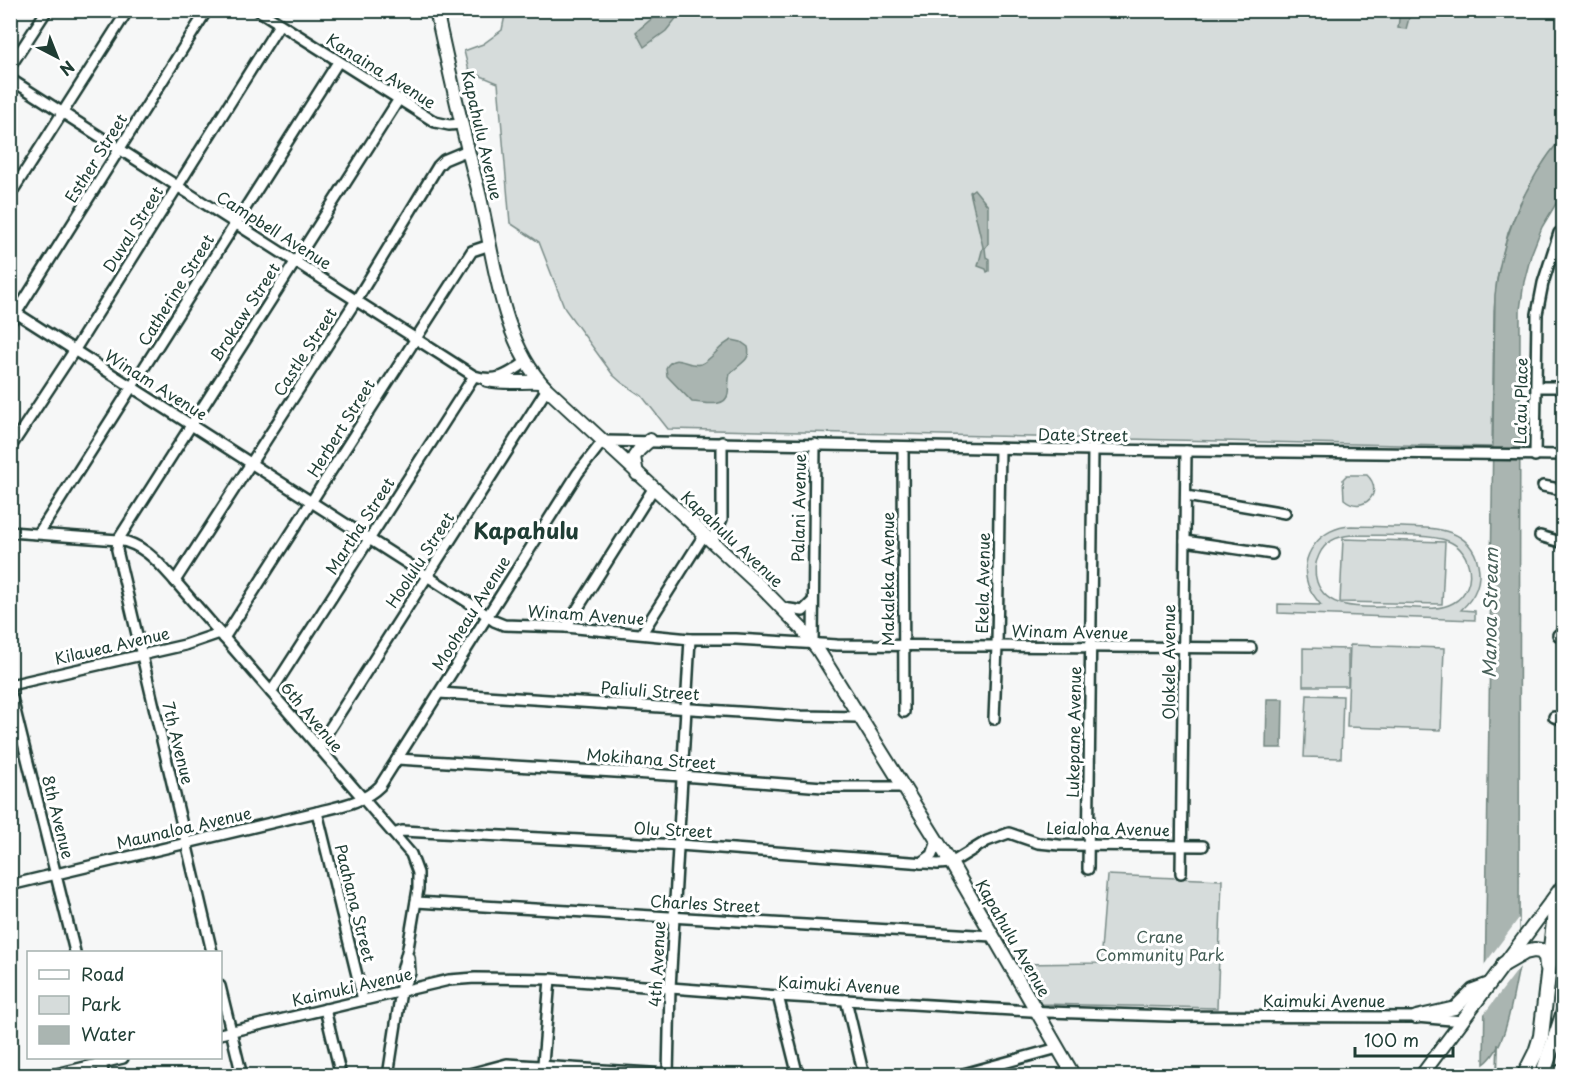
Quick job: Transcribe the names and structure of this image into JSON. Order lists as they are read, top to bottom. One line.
{"streets":{"main road":["Kapahulu Avenue"],"street":["Kanaina Avenue","Esther Street","Duval Street","Campbell Avenue","Catherine Street","Brokaw Street","Castle Street","Winam Avenue","La'au Place","Herbert Street","Date Street","Palani Avenue","Martha Street","Hoolulu Street","Makaleka Avenue","Ekela Avenue","Mooheau Avenue","Kilauea Avenue","Olokele Avenue","Paliuli Street","6th Avenue","Lukepane Avenue","7th Avenue","Mokihana Street","8th Avenue","Maunaloa Avenue","Leialoha Avenue","Olu Street","Paahana Street","Charles Street","4th Avenue","Kaimuki Avenue"]},"crossings":[["Kanaina Avenue","Kapahulu Avenue"],["Kanaina Avenue","Duval Street"],["Kanaina Avenue","Catherine Street"],["Kanaina Avenue","Brokaw Street"],["Kapahulu Avenue","Castle Street"],["Kapahulu Avenue","Winam Avenue"],["Kapahulu Avenue","Herbert Street"],["Kapahulu Avenue","Date Street"],["Kapahulu Avenue","Palani Avenue"],["Kapahulu Avenue","Hoolulu Street"],["Kapahulu Avenue","Mooheau Avenue"],["Kapahulu Avenue","Paliuli Street"],["Kapahulu Avenue","Mokihana Street"],["Kapahulu Avenue","Leialoha Avenue"],["Kapahulu Avenue","Olu Street"],["Kapahulu Avenue","Charles Street"],["Kapahulu Avenue","Kaimuki Avenue"],["Esther Street","Campbell Avenue"],["Esther Street","Winam Avenue"],["Duval Street","Campbell Avenue"],["Duval Street","Winam Avenue"],["Campbell Avenue","Catherine Street"],["Campbell Avenue","Brokaw Street"],["Campbell Avenue","Castle Street"],["Campbell Avenue","Herbert Street"],["Campbell Avenue","Martha Street"],["Catherine Street","Winam Avenue"],["Catherine Street","6th Avenue"],["Brokaw Street","Winam Avenue"],["Brokaw Street","6th Avenue"],["Brokaw Street","7th Avenue"],["Castle Street","Winam Avenue"],["Castle Street","6th Avenue"],["Winam Avenue","Herbert Street"],["Winam Avenue","Palani Avenue"],["Winam Avenue","Martha Street"],["Winam Avenue","Hoolulu Street"],["Winam Avenue","Makaleka Avenue"],["Winam Avenue","Ekela Avenue"],["Winam Avenue","Mooheau Avenue"],["Winam Avenue","Olokele Avenue"],["Winam Avenue","Lukepane Avenue"],["Winam Avenue","4th Avenue"],["La'au Place","Date Street"],["Herbert Street","Kilauea Avenue"],["Herbert Street","6th Avenue"],["Date Street","Palani Avenue"],["Date Street","Makaleka Avenue"],["Date Street","Ekela Avenue"],["Date Street","Mooheau Avenue"],["Date Street","Olokele Avenue"],["Date Street","Lukepane Avenue"],["Martha Street","6th Avenue"],["Hoolulu Street","6th Avenue"],["Mooheau Avenue","Paliuli Street"],["Mooheau Avenue","6th Avenue"],["Mooheau Avenue","Mokihana Street"],["Mooheau Avenue","Maunaloa Avenue"],["Kilauea Avenue","6th Avenue"],["Kilauea Avenue","7th Avenue"],["Kilauea Avenue","8th Avenue"],["Olokele Avenue","Leialoha Avenue"],["Paliuli Street","4th Avenue"],["6th Avenue","7th Avenue"],["6th Avenue","Maunaloa Avenue"],["6th Avenue","Olu Street"],["6th Avenue","Charles Street"],["6th Avenue","Kaimuki Avenue"],["Lukepane Avenue","Leialoha Avenue"],["7th Avenue","Maunaloa Avenue"],["Mokihana Street","4th Avenue"],["8th Avenue","Maunaloa Avenue"],["Maunaloa Avenue","Paahana Street"],["Leialoha Avenue","Olu Street"],["Olu Street","4th Avenue"],["Paahana Street","Kaimuki Avenue"],["Charles Street","4th Avenue"],["4th Avenue","Kaimuki Avenue"]],"districts":["Kapahulu"],"water":["Manoa Stream"],"parks":["Crane Community Park"],"legend":["Road","Park","Water"],"scale_bar":"100 m","north":"bottom right"}
